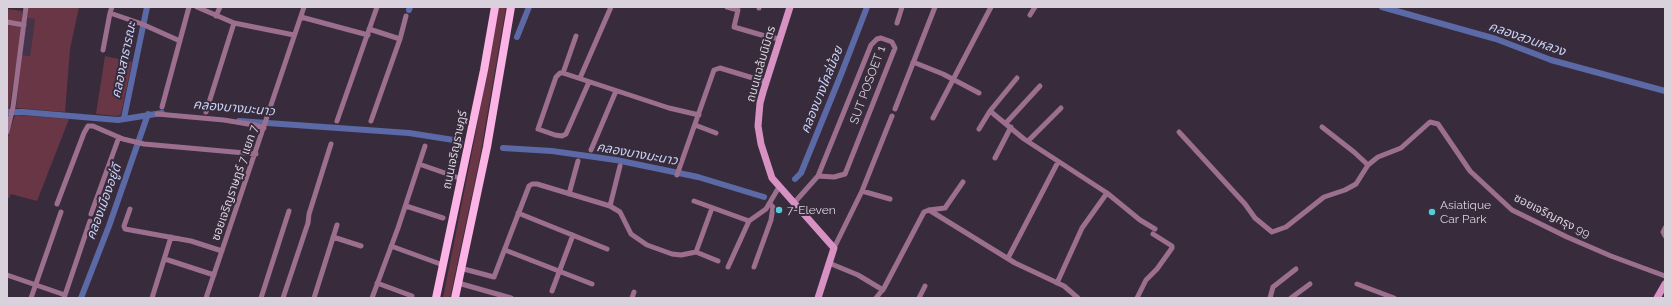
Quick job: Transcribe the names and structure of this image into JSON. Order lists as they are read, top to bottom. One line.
{"streets":{"main road":["ถนนเจริญราษฎร์"],"street":["ถนนแฉล้มนิมิตร","SUT POSOET 1","ซอยเจริญราษฎร์ 7 แยก 7","ซอยเจริญกรุง 99"]},"crossings":[["ถนนแฉล้มนิมิตร","SUT POSOET 1"]],"water":["คลองสวนหลวง","คลองสาธารณะ","คลองบางโคล่น้อย","คลองบางมะนาว","คลองเมืองอยู่ดี"],"places":["7-Eleven","Asiatique Car Park"]}
